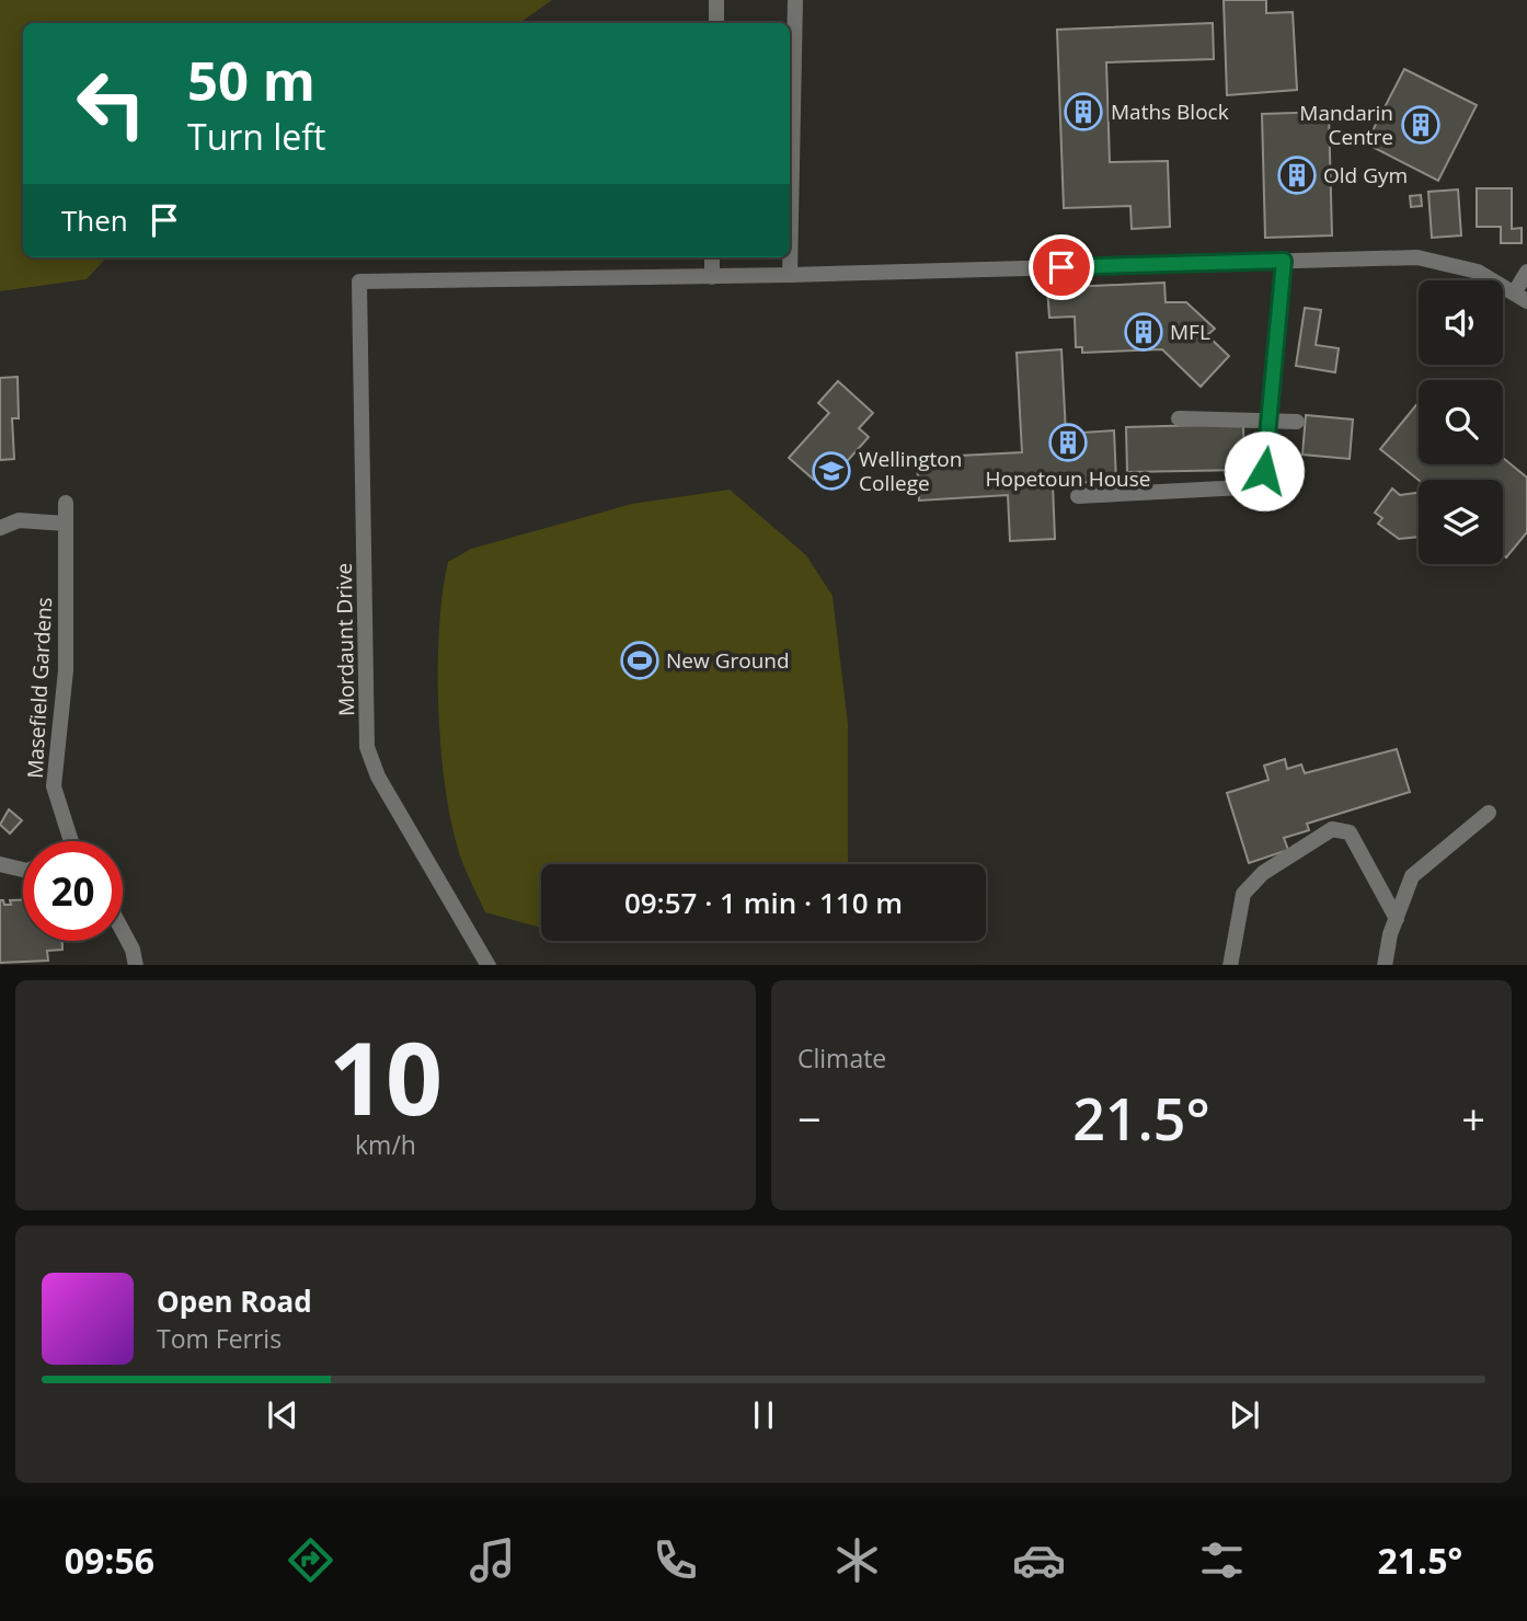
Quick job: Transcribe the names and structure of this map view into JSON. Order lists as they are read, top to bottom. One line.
{"streets":{"street":["Mordaunt Drive","Masefield Gardens"]},"places":{"building":["Maths Block","Mandarin Centre","Old Gym","MFL","Hopetoun House"],"school or university":["Wellington College"],"sports":["New Ground"]},"page":{"turn":["50 m","Turn left"],"then":"Then","limit":"20","trip":"09:57 · 1 min · 110 m","tile":[["10","km/h"],"Climate"],"heat":["−","21.5°","+"],"song":["Open Road","Tom Ferris"],"tabs":["09:56","21.5°"]}}
